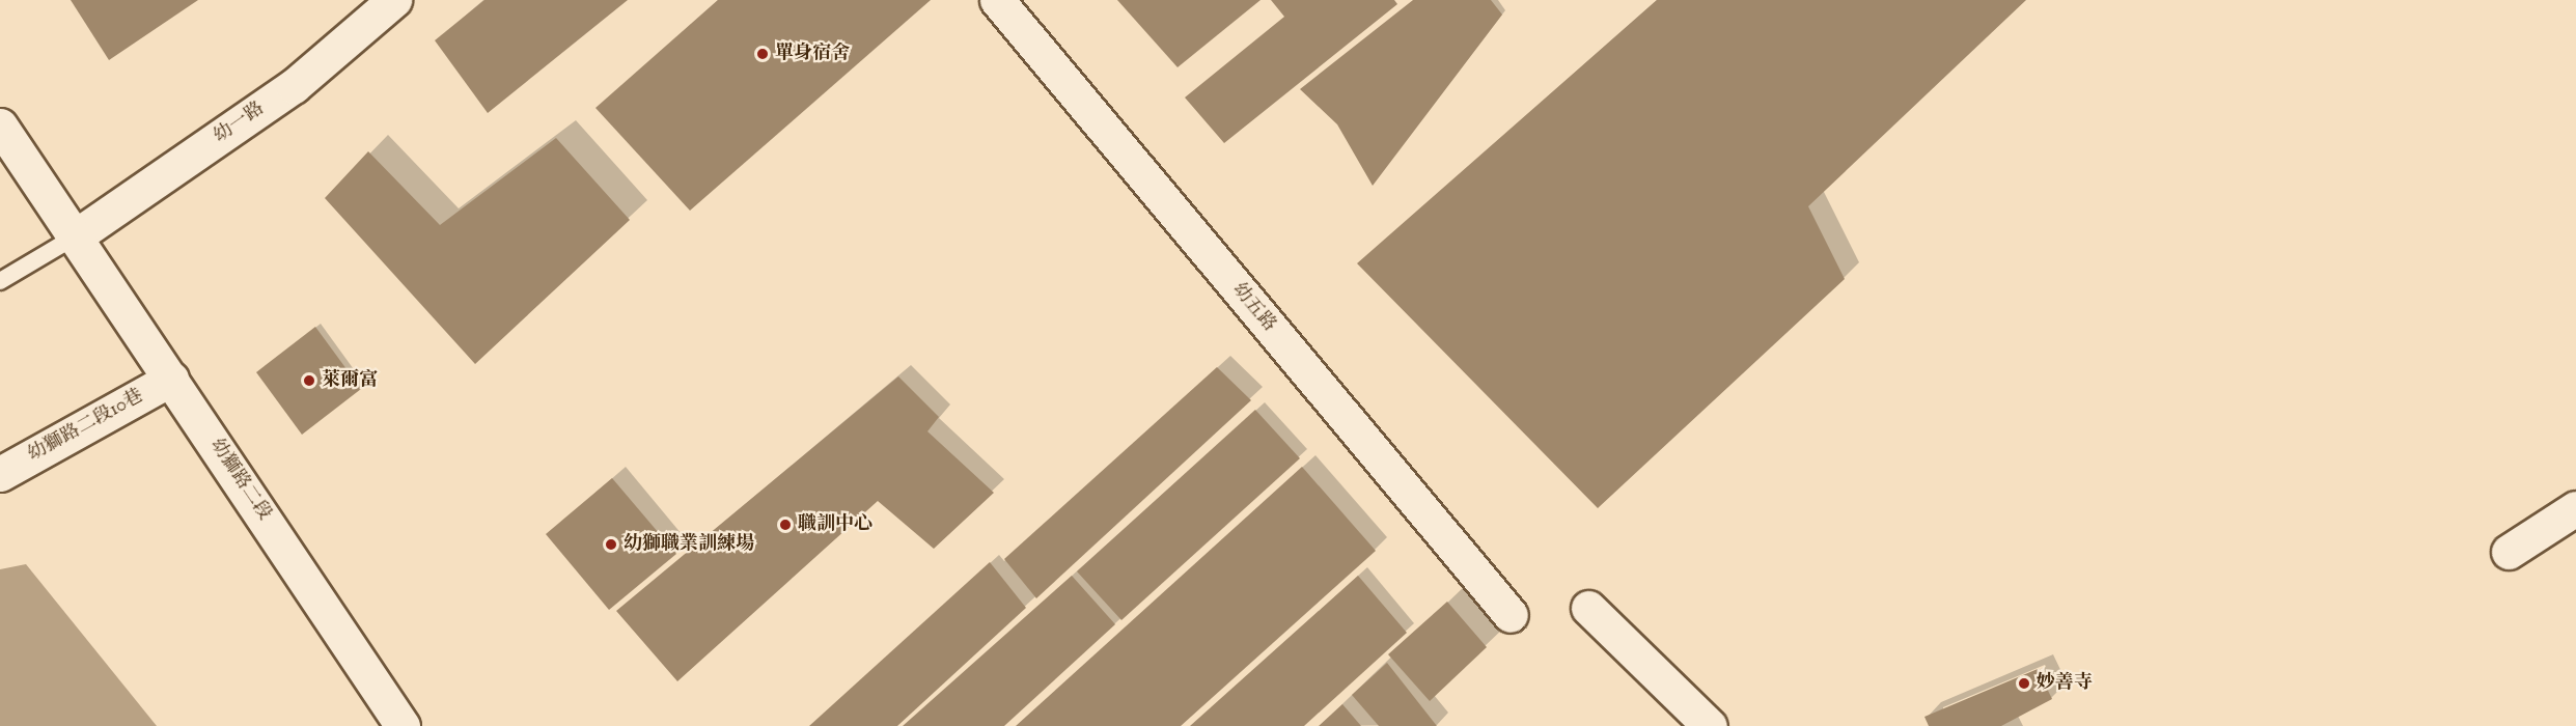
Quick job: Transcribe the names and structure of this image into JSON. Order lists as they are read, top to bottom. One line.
{"streets":{"street":["幼一路","幼五路","幼獅路二段10巷","幼獅路二段"]},"crossings":[["幼一路","幼獅路二段"],["幼獅路二段10巷","幼獅路二段"]],"places":["單身宿舍","萊爾富","職訓中心","幼獅職業訓練場","妙善寺"]}
